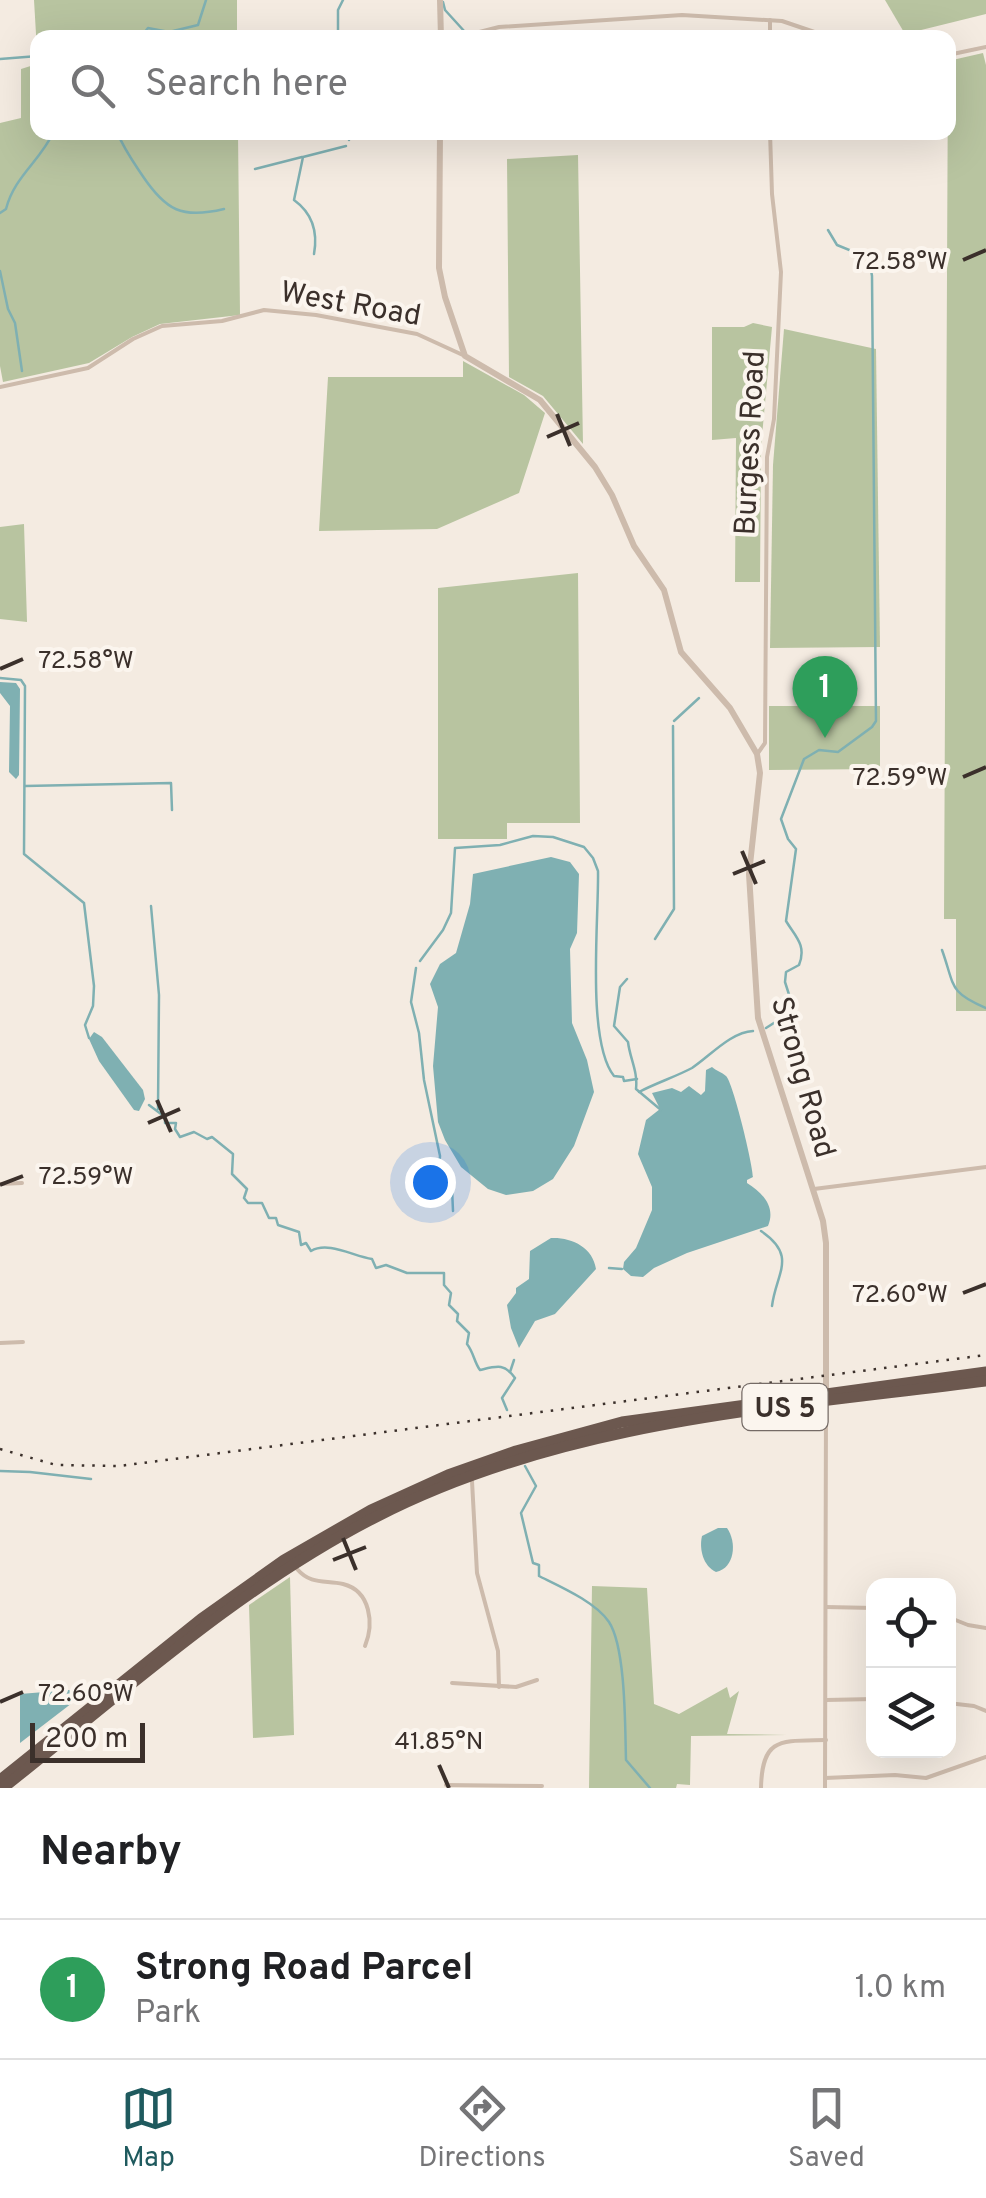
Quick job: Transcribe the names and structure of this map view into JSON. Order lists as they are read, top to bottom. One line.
{"streets":{"highway":["US 5"],"street":["West Road","Burgess Road","Strong Road"]},"crossings":[["Burgess Road","Strong Road"],["Strong Road","US 5"]],"scale_bar":"200 m","page":{"search":"Search here","pins":"1","scale":"200 m","heading":"Nearby","list":[{"mark":"1","name":"Strong Road Parcel","note":"Park","value":"1.0 km"}],"nav":["Map","Directions","Saved"]},"coordinates":["72.58°W","72.59°W","72.60°W","41.85°N"]}
